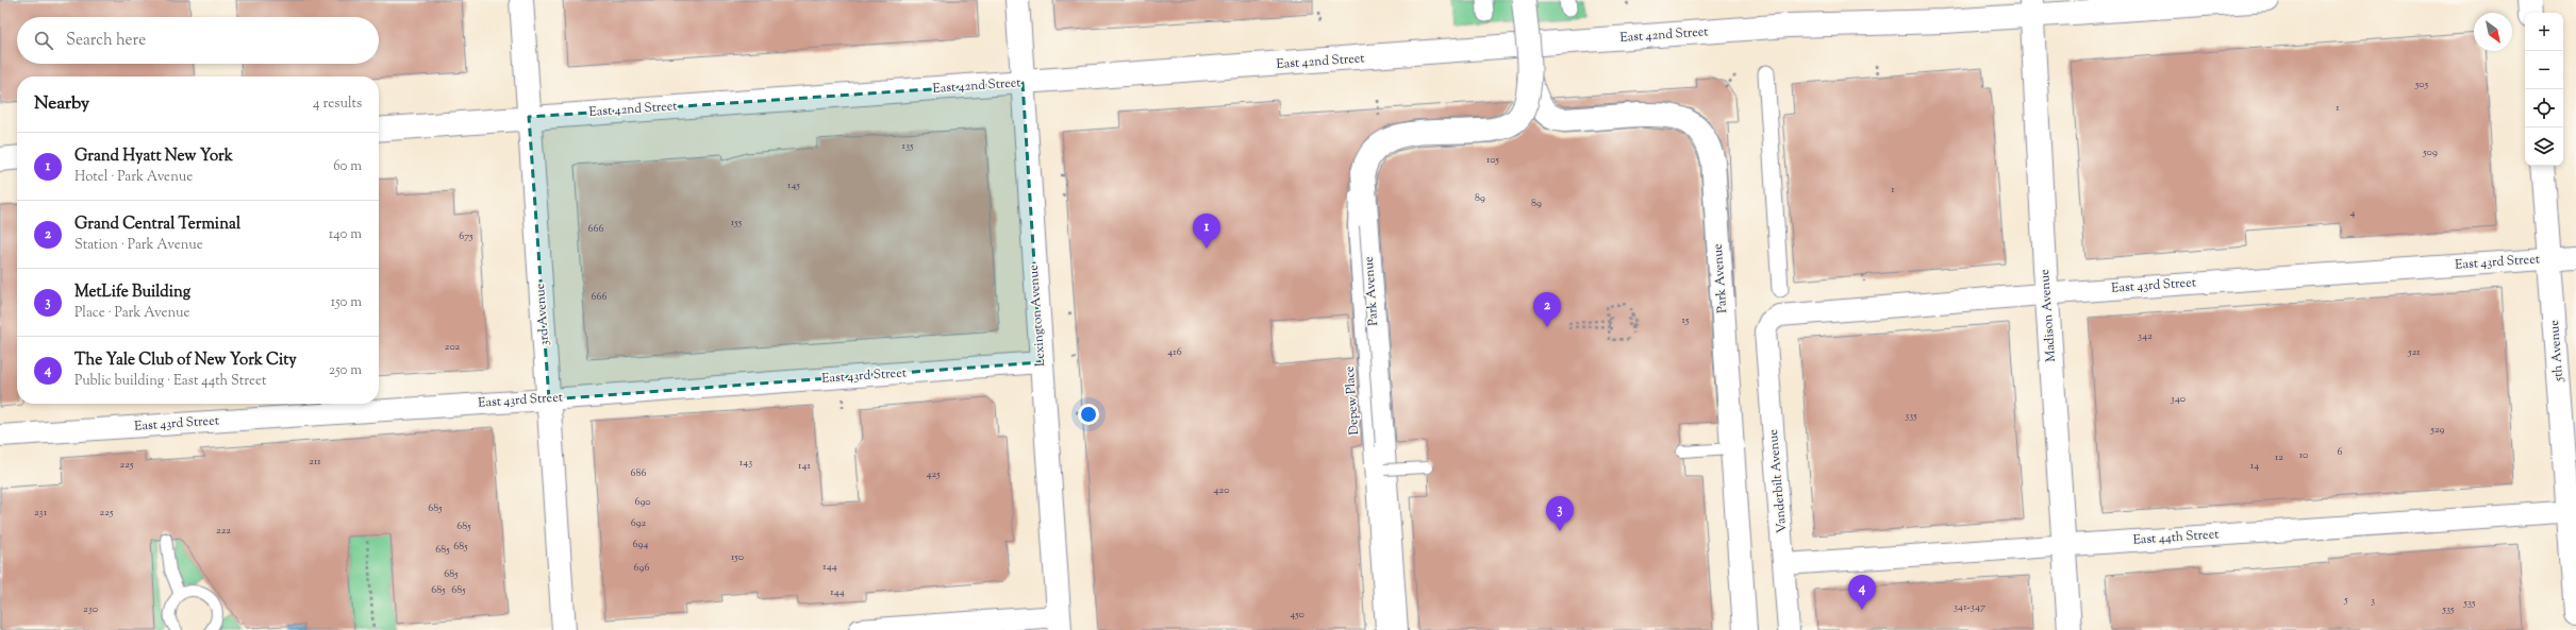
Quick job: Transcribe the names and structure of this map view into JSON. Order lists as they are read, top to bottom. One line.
{"streets":{"main road":["East 42nd Street","Park Avenue","3rd Avenue","Lexington Avenue","Madison Avenue","5th Avenue"],"street":["East 43rd Street","Vanderbilt Avenue","East 44th Street"],"lane":["Depew Place"]},"crossings":[["East 42nd Street","3rd Avenue"],["East 42nd Street","Lexington Avenue"],["East 42nd Street","Madison Avenue"],["East 43rd Street","3rd Avenue"],["East 43rd Street","Lexington Avenue"],["East 43rd Street","Madison Avenue"],["East 43rd Street","5th Avenue"],["East 43rd Street","Vanderbilt Avenue"],["Park Avenue","Depew Place"],["Madison Avenue","East 44th Street"],["5th Avenue","East 44th Street"],["Vanderbilt Avenue","East 44th Street"]],"house_numbers":["505","1","135","509","105","145","1","89","89","4","155","666","675","666","15","342","202","416","521","340","335","529","6","10","12","211","143","225","141","14","686","425","420","690","685","231","225","692","685","222","694","685","685","150","144","696","685","685","685","144","5","3","535","341-347","230","535","450"],"north":"bottom right","page":{"map_buttons":["+","−"],"search":"Search here","heading":["Nearby","4 results"],"list":[{"mark":"1","name":"Grand Hyatt New York","note":"Hotel · Park Avenue","value":"60 m"},{"mark":"2","name":"Grand Central Terminal","note":"Station · Park Avenue","value":"140 m"},{"mark":"3","name":"MetLife Building","note":"Place · Park Avenue","value":"150 m"},{"mark":"4","name":"The Yale Club of New York City","note":"Public building · East 44th Street","value":"250 m"}],"pins":["1","2","3","4"]}}
